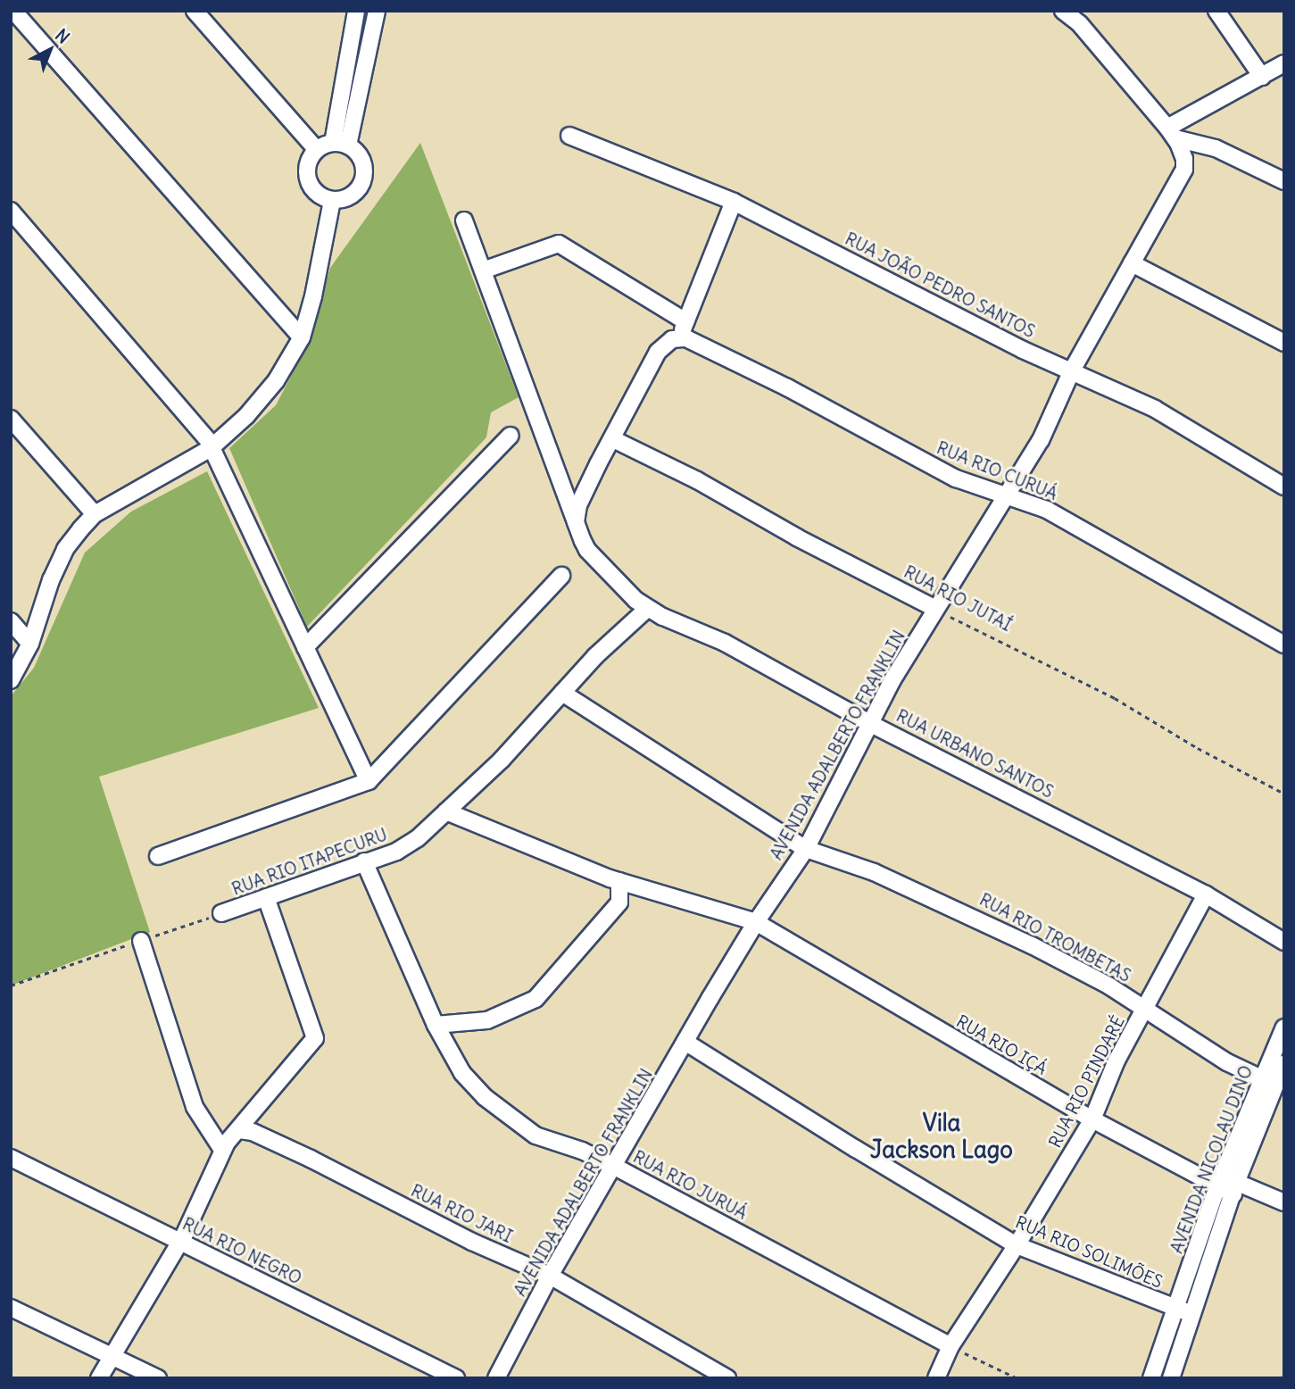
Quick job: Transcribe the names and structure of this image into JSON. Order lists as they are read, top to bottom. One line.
{"streets":{"street":["RUA JOÃO PEDRO SANTOS","RUA RIO CURUÁ","RUA RIO JUTAÍ","AVENIDA ADALBERTO FRANKLIN","RUA URBANO SANTOS","RUA RIO ITAPECURU","RUA RIO TROMBETAS","RUA RIO IÇÁ","RUA RIO PINDARÉ","AVENIDA NICOLAU DINO","RUA RIO JURUÁ","RUA RIO JARI","RUA RIO NEGRO","RUA RIO SOLIMÕES"]},"crossings":[["RUA JOÃO PEDRO SANTOS","AVENIDA ADALBERTO FRANKLIN"],["RUA RIO CURUÁ","AVENIDA ADALBERTO FRANKLIN"],["RUA RIO JUTAÍ","AVENIDA ADALBERTO FRANKLIN"],["AVENIDA ADALBERTO FRANKLIN","RUA URBANO SANTOS"],["AVENIDA ADALBERTO FRANKLIN","RUA RIO TROMBETAS"],["AVENIDA ADALBERTO FRANKLIN","RUA RIO IÇÁ"],["AVENIDA ADALBERTO FRANKLIN","RUA RIO JURUÁ"],["AVENIDA ADALBERTO FRANKLIN","RUA RIO JARI"],["AVENIDA ADALBERTO FRANKLIN","RUA RIO SOLIMÕES"],["RUA URBANO SANTOS","RUA RIO ITAPECURU"],["RUA URBANO SANTOS","RUA RIO PINDARÉ"],["RUA RIO ITAPECURU","RUA RIO TROMBETAS"],["RUA RIO ITAPECURU","RUA RIO IÇÁ"],["RUA RIO ITAPECURU","RUA RIO JURUÁ"],["RUA RIO TROMBETAS","RUA RIO PINDARÉ"],["RUA RIO TROMBETAS","AVENIDA NICOLAU DINO"],["RUA RIO IÇÁ","RUA RIO PINDARÉ"],["RUA RIO IÇÁ","AVENIDA NICOLAU DINO"],["RUA RIO PINDARÉ","RUA RIO JURUÁ"],["RUA RIO PINDARÉ","RUA RIO SOLIMÕES"],["AVENIDA NICOLAU DINO","RUA RIO SOLIMÕES"]],"districts":["Vila Jackson Lago"],"north":"top right"}
